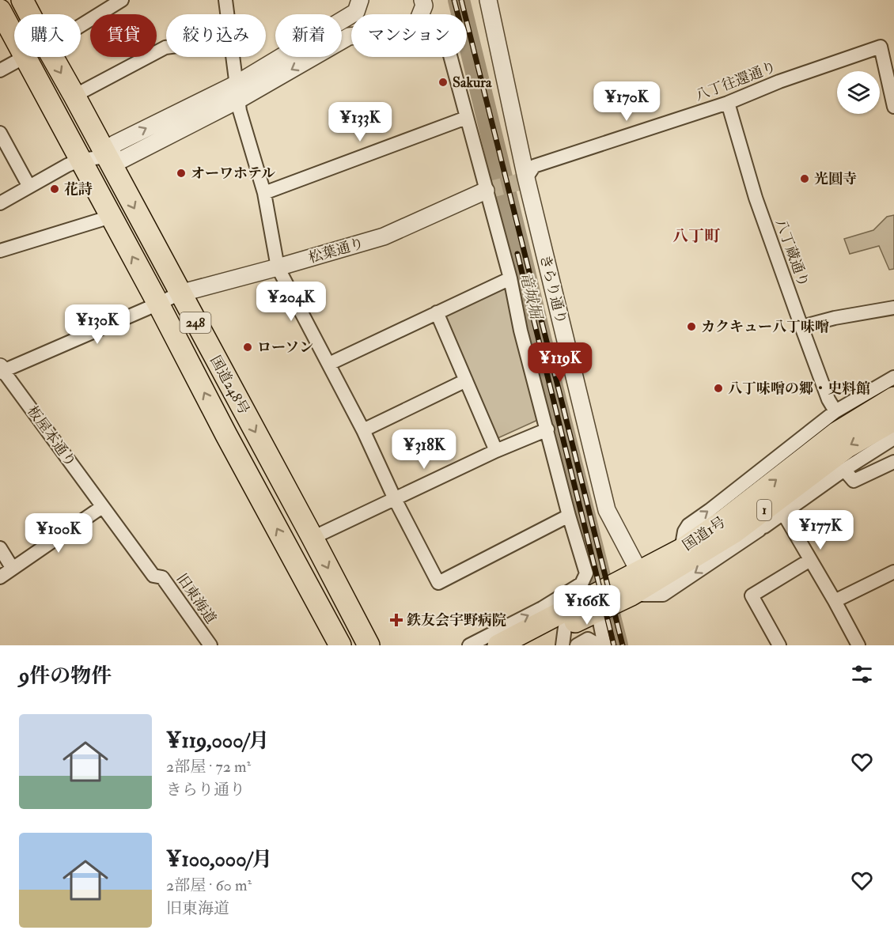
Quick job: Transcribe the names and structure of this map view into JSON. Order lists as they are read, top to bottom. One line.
{"streets":{"highway":["248","国道248号","1","国道1号"],"street":["八丁往還通り","松葉通り","八丁蔵通り","きらり通り","板屋本通り","旧東海道"]},"crossings":[["八丁往還通り","八丁蔵通り"],["八丁往還通り","きらり通り"],["松葉通り","国道248号"],["きらり通り","国道1号"],["板屋本通り","旧東海道"]],"districts":["八丁町"],"water":["竜城堀"],"places":{"other":["Sakura","オーワホテル","光圓寺","花詩","カクキュー八丁味噌","ローソン","八丁味噌の郷・史料館"],"health":["鉄友会宇野病院"]},"page":{"chip":["購入","賃貸","絞り込み","新着","マンション"],"price":["¥170K","¥133K","¥204K","¥130K","¥119K","¥318K","¥177K","¥100K","¥166K"],"heading":"9件の物件","list":[{"name":"¥119,000/月","note":"2部屋 · 72 m² · きらり通り"},{"name":"¥100,000/月","note":"2部屋 · 60 m² · 旧東海道"}]}}
